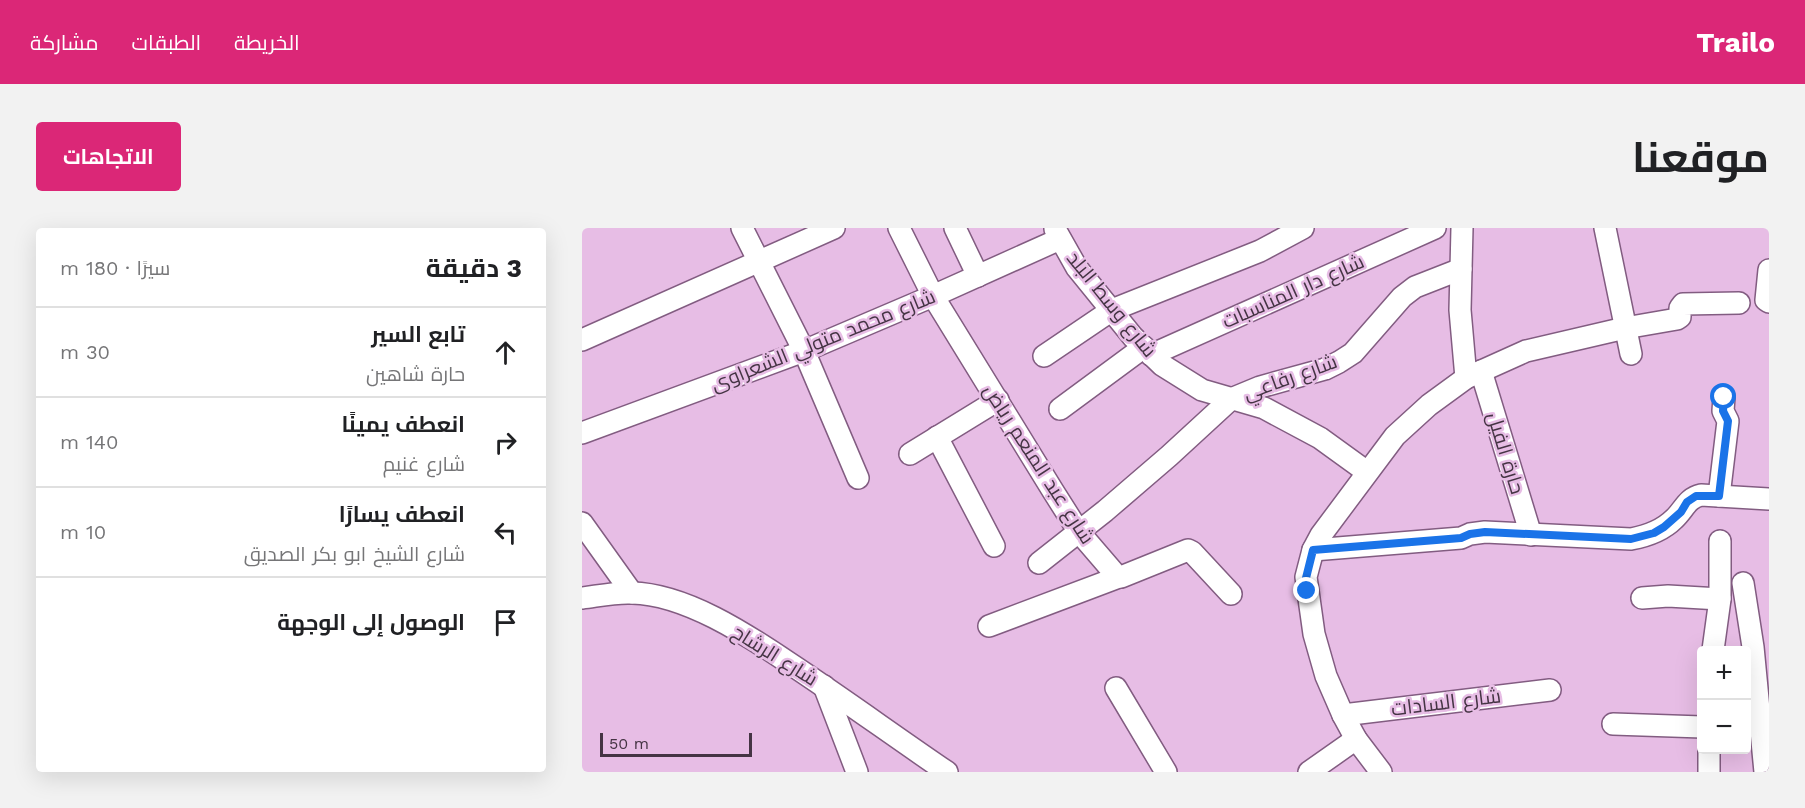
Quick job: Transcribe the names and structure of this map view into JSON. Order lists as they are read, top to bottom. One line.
{"streets":{"street":["شارع دار المناسبات","شارع وسط البلد","شارع محمد متولي الشعراوى","شارع رفاعي","حارة الفيل","شارع عبد المنعم رياض","شارع الرشاح","شارع السادات"]},"crossings":[["شارع دار المناسبات","شارع وسط البلد"],["شارع وسط البلد","شارع محمد متولي الشعراوى"],["شارع وسط البلد","شارع رفاعي"],["شارع محمد متولي الشعراوى","شارع عبد المنعم رياض"],["شارع رفاعي","حارة الفيل"],["شارع رفاعي","شارع عبد المنعم رياض"]],"scale_bar":"50 m","page":{"header":"Trailo","nav":["الخريطة","الطبقات","مشاركة"],"title":"موقعنا","buttons":"الاتجاهات","heading":["3 دقيقة","سيرًا · 180 m"],"list":[["تابع السير","حارة شاهين","30 m"],["انعطف يمينًا","شارع غنيم","140 m"],["انعطف يسارًا","شارع الشيخ ابو بكر الصديق","10 m"],"الوصول إلى الوجهة"],"map_buttons":["+","−"],"scale":"50 m"}}
